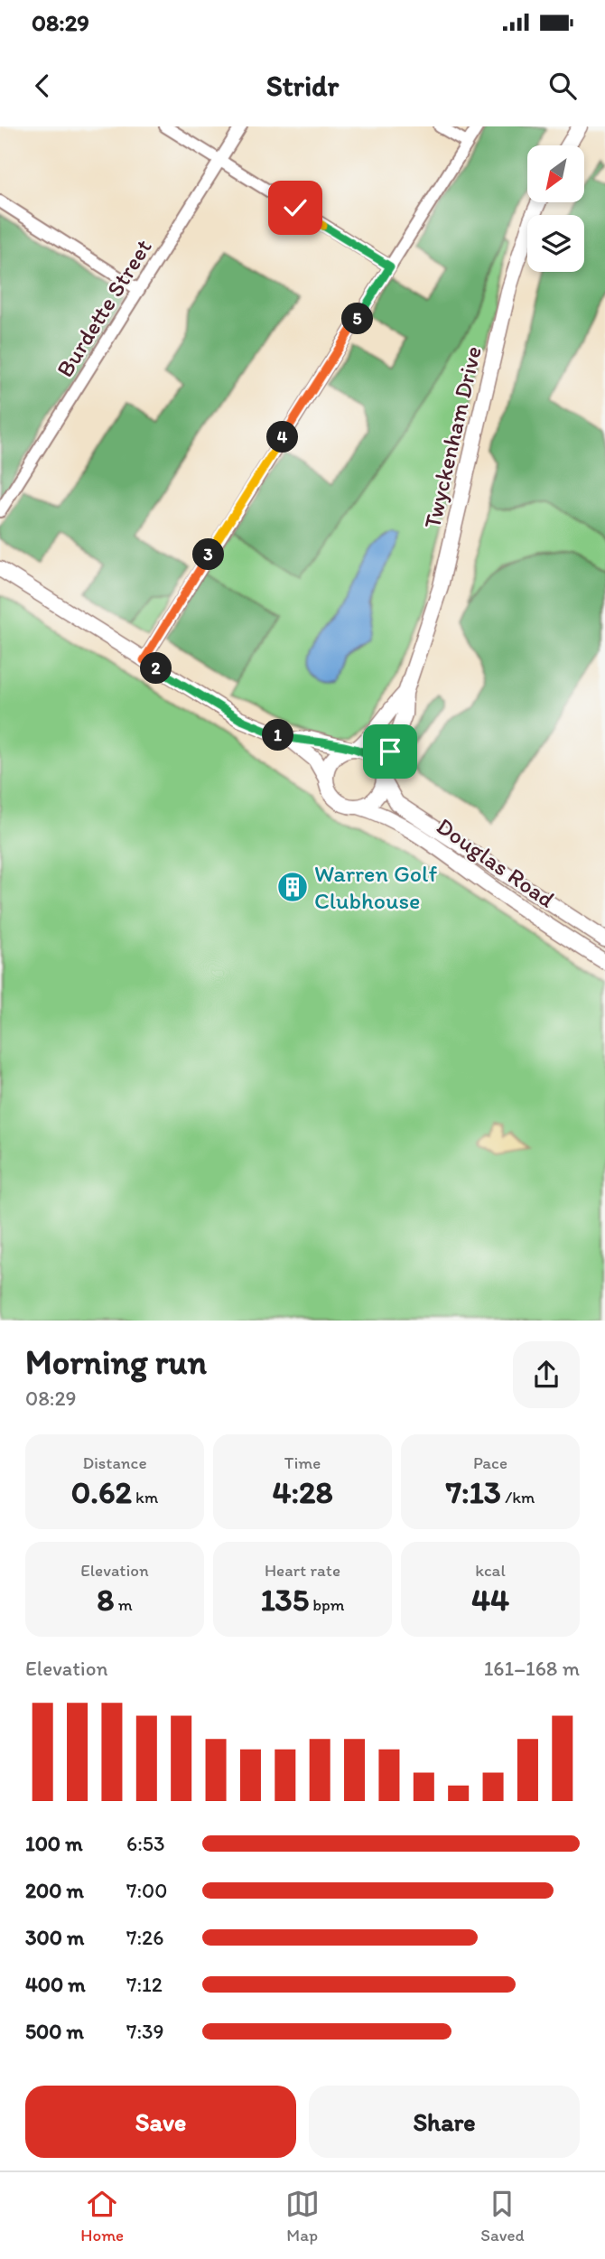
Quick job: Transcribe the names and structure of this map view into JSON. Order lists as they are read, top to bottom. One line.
{"streets":{"street":["Burdette Street","Twyckenham Drive","Douglas Road"]},"crossings":[["Twyckenham Drive","Douglas Road"]],"places":{"building":["Warren Golf Clubhouse"]},"north":"bottom left","page":{"status":"08:29","header":"Stridr","pins":["5","4","3","2","1"],"heading":["Morning run","08:29"],"stats":[["Distance","0.62 km"],["Time","4:28"],["Pace","7:13 /km"],["Elevation","8 m"],["Heart rate","135 bpm"],["kcal","44"]],"chart":["Elevation","161–168 m"],"list":[{"name":"100 m","note":"6:53"},{"name":"200 m","note":"7:00"},{"name":"300 m","note":"7:26"},{"name":"400 m","note":"7:12"},{"name":"500 m","note":"7:39"}],"buttons":["Save","Share"],"tabs":["Home","Map","Saved"]}}
